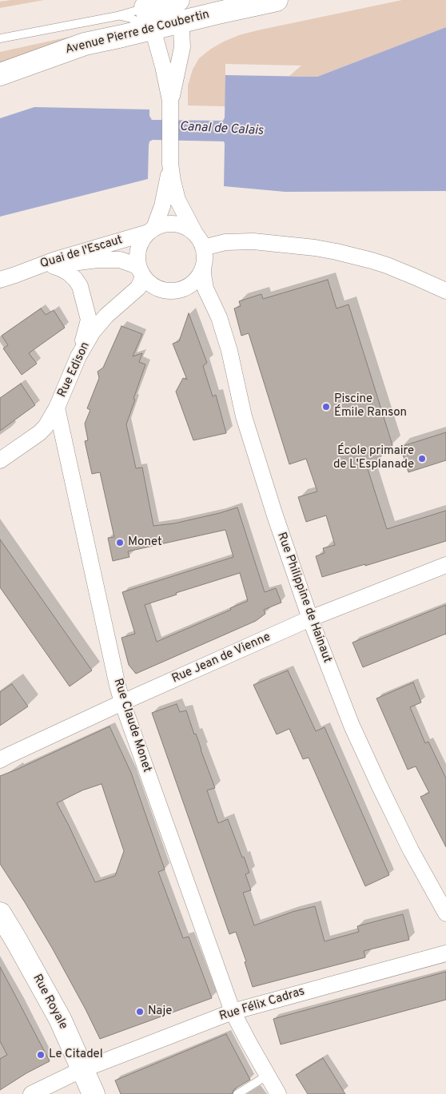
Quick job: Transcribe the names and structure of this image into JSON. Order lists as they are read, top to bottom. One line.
{"streets":{"street":["Avenue Pierre de Coubertin","Quai de l'Escaut","Rue Edison","Rue Philippine de Hainaut","Rue Jean de Vienne","Rue Claude Monet","Rue Royale","Rue Félix Cadras"]},"crossings":[["Quai de l'Escaut","Rue Edison"],["Quai de l'Escaut","Rue Philippine de Hainaut"],["Rue Edison","Rue Philippine de Hainaut"],["Rue Edison","Rue Claude Monet"],["Rue Philippine de Hainaut","Rue Jean de Vienne"],["Rue Jean de Vienne","Rue Claude Monet"],["Rue Claude Monet","Rue Félix Cadras"],["Rue Royale","Rue Félix Cadras"]],"water":["Canal de Calais"],"places":["Piscine Émile Ranson","École primaire de L'Esplanade","Monet","Naje","Le Citadel"]}
